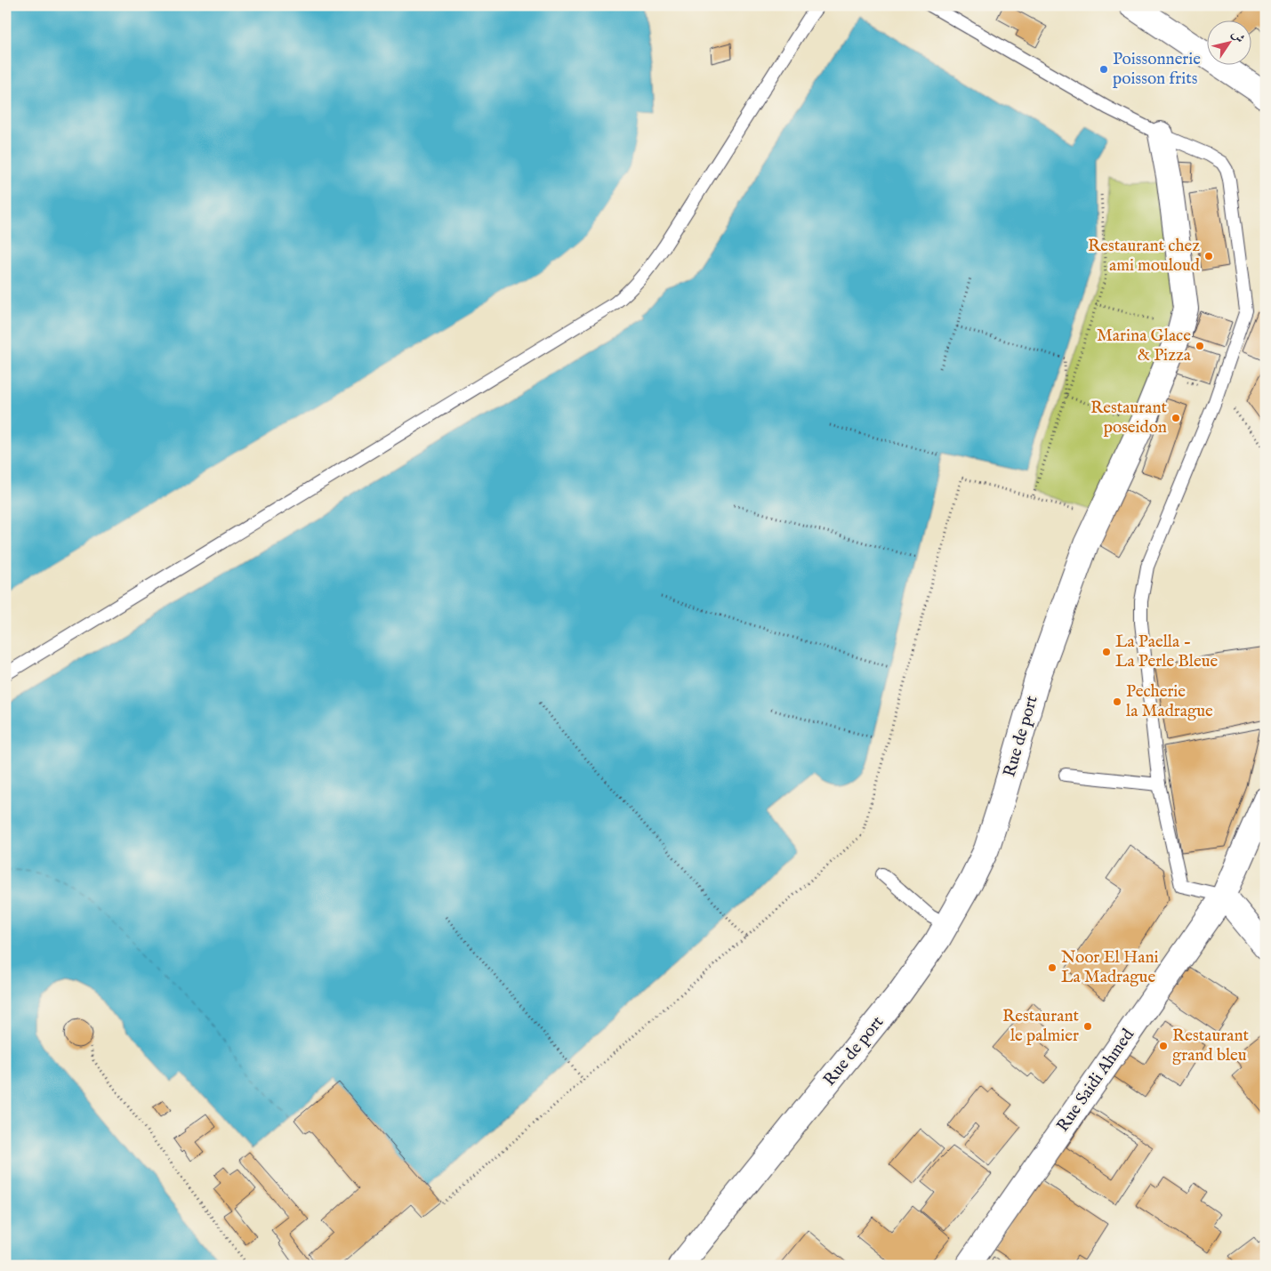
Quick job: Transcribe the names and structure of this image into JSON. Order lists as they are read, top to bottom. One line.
{"streets":{"street":["Rue de port","Rue Saidi Ahmed"]},"places":["Poissonnerie poisson frits","Restaurant chez ami mouloud","Marina Glace & Pizza","Restaurant poseidon","La Paella - La Perle Bleue","Pecherie la Madrague","Noor El Hani La Madrague","Restaurant le palmier","Restaurant grand bleu"],"north":"top right"}
